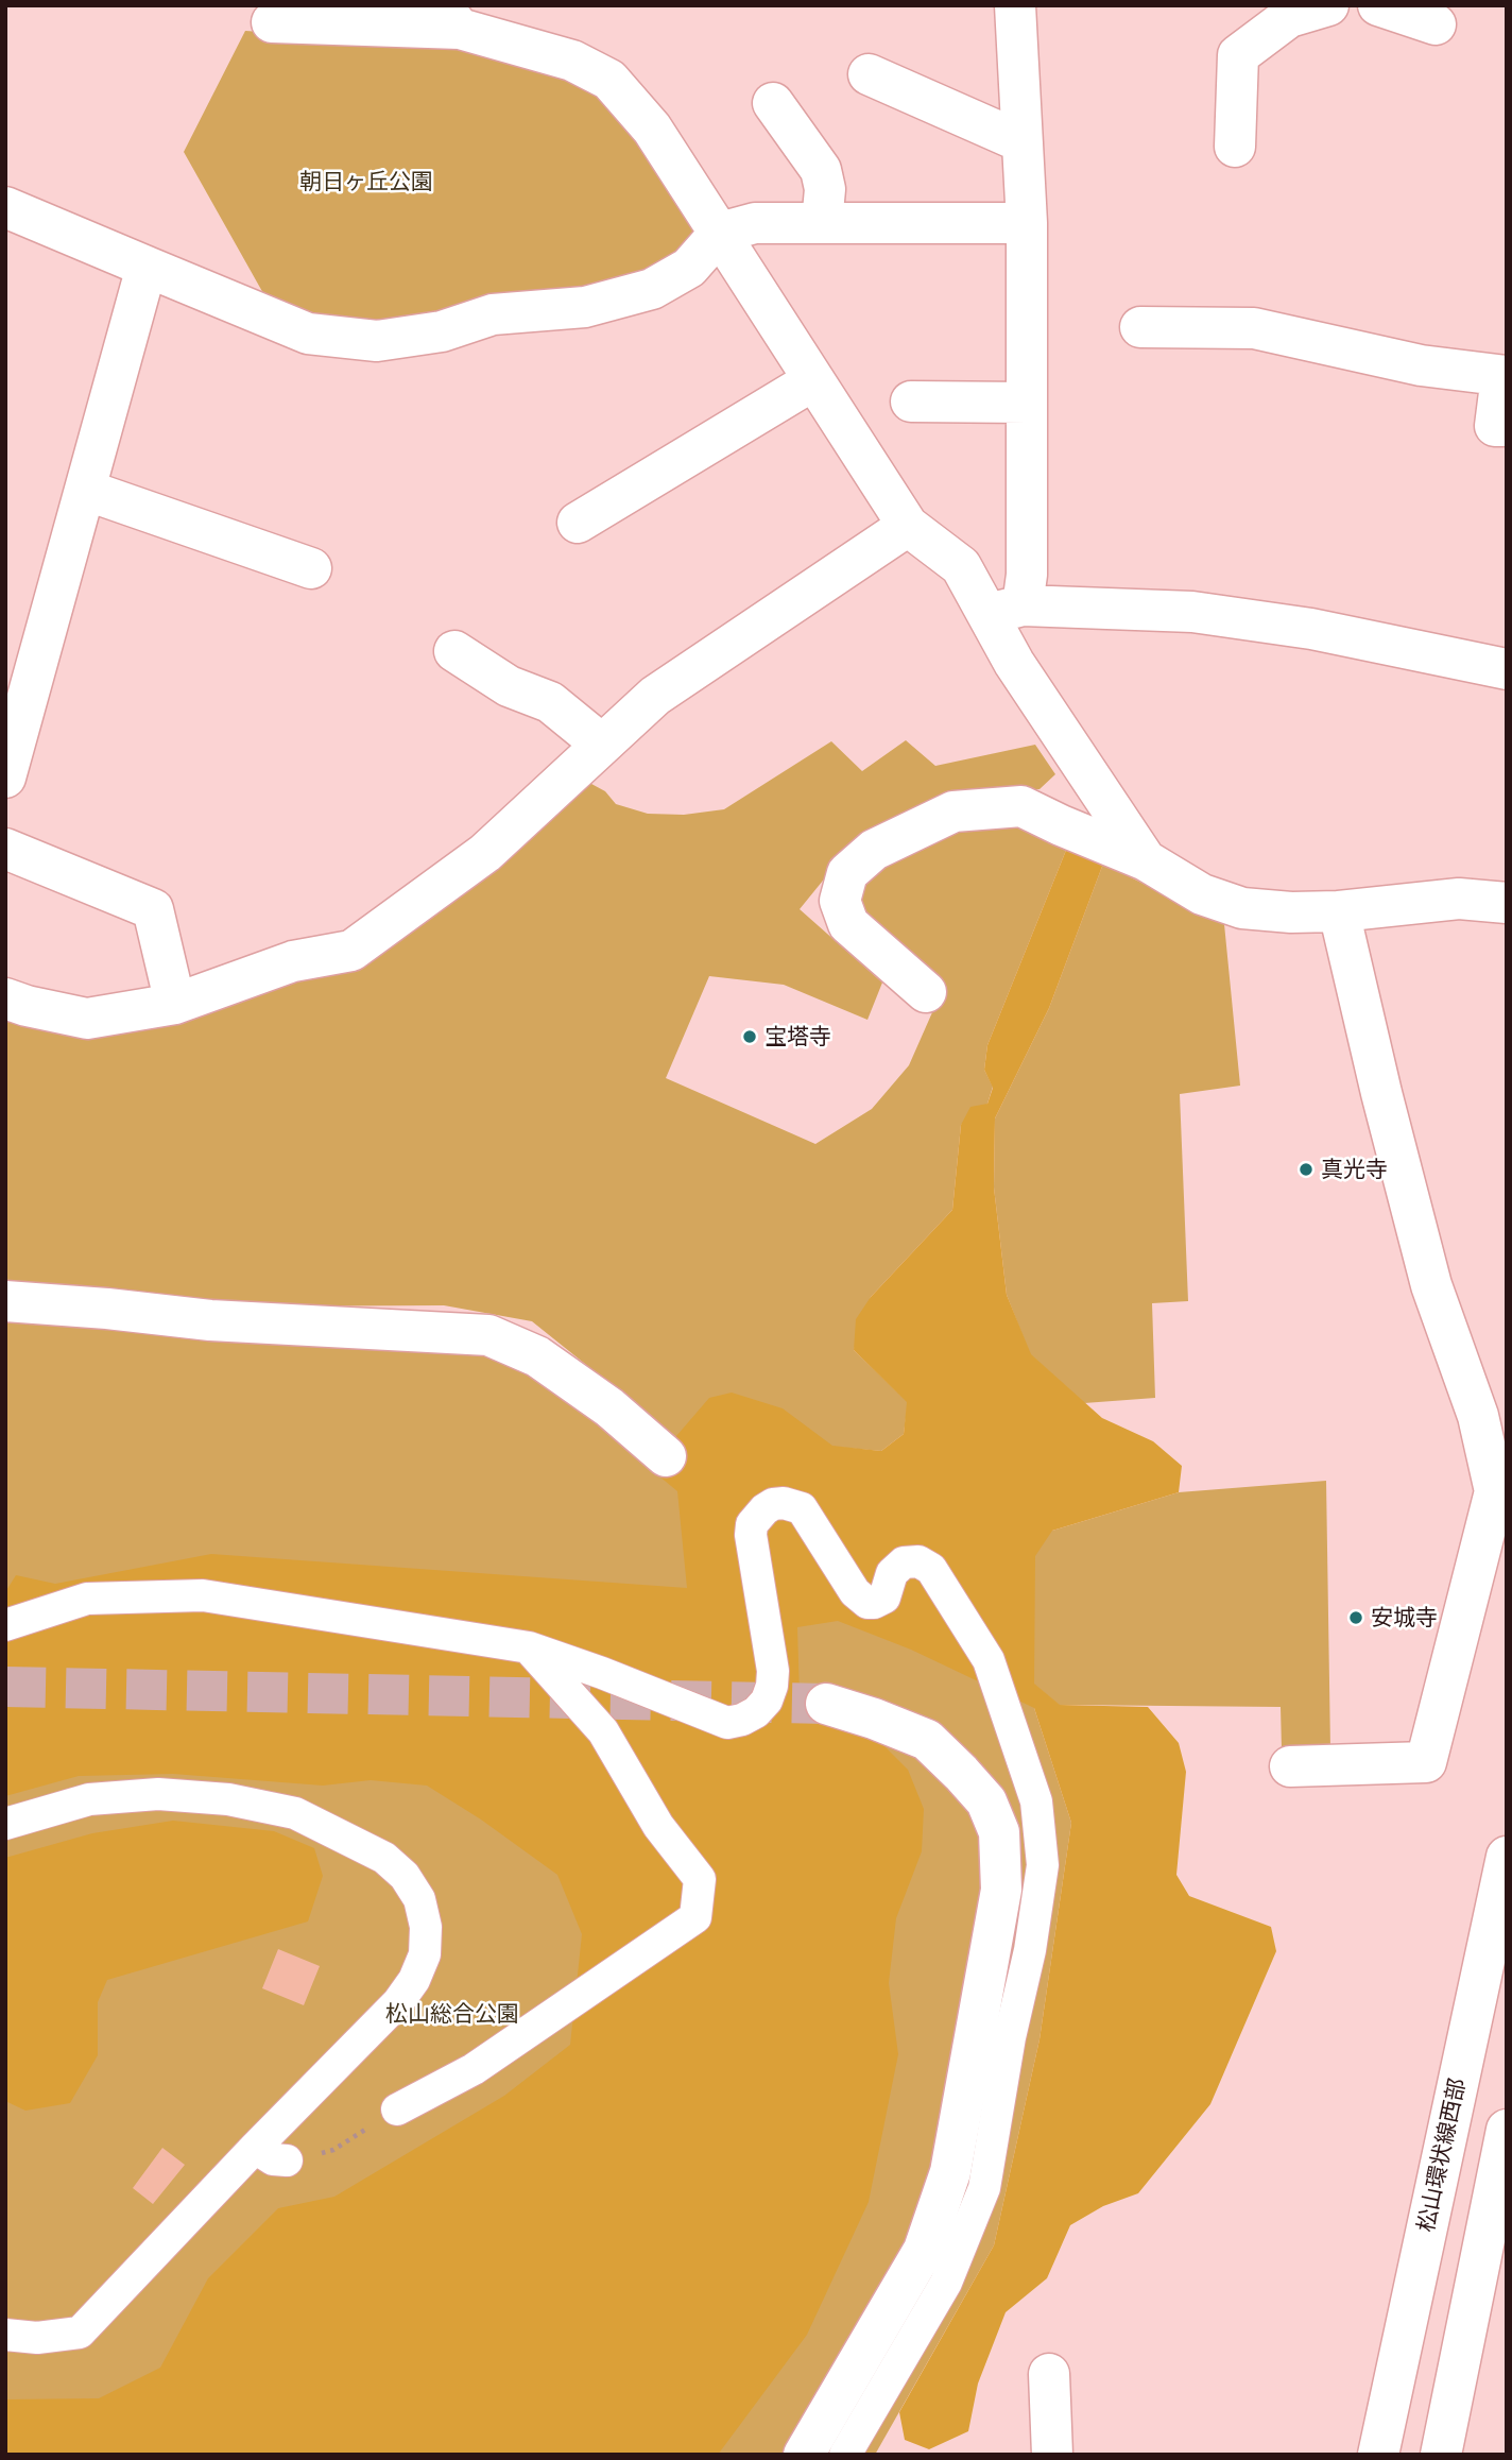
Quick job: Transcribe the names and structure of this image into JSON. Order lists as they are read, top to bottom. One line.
{"streets":{"street":["松山環状線西部"]},"parks":["朝日ヶ丘公園","松山総合公園"],"places":["宝塔寺","真光寺","安城寺"]}
